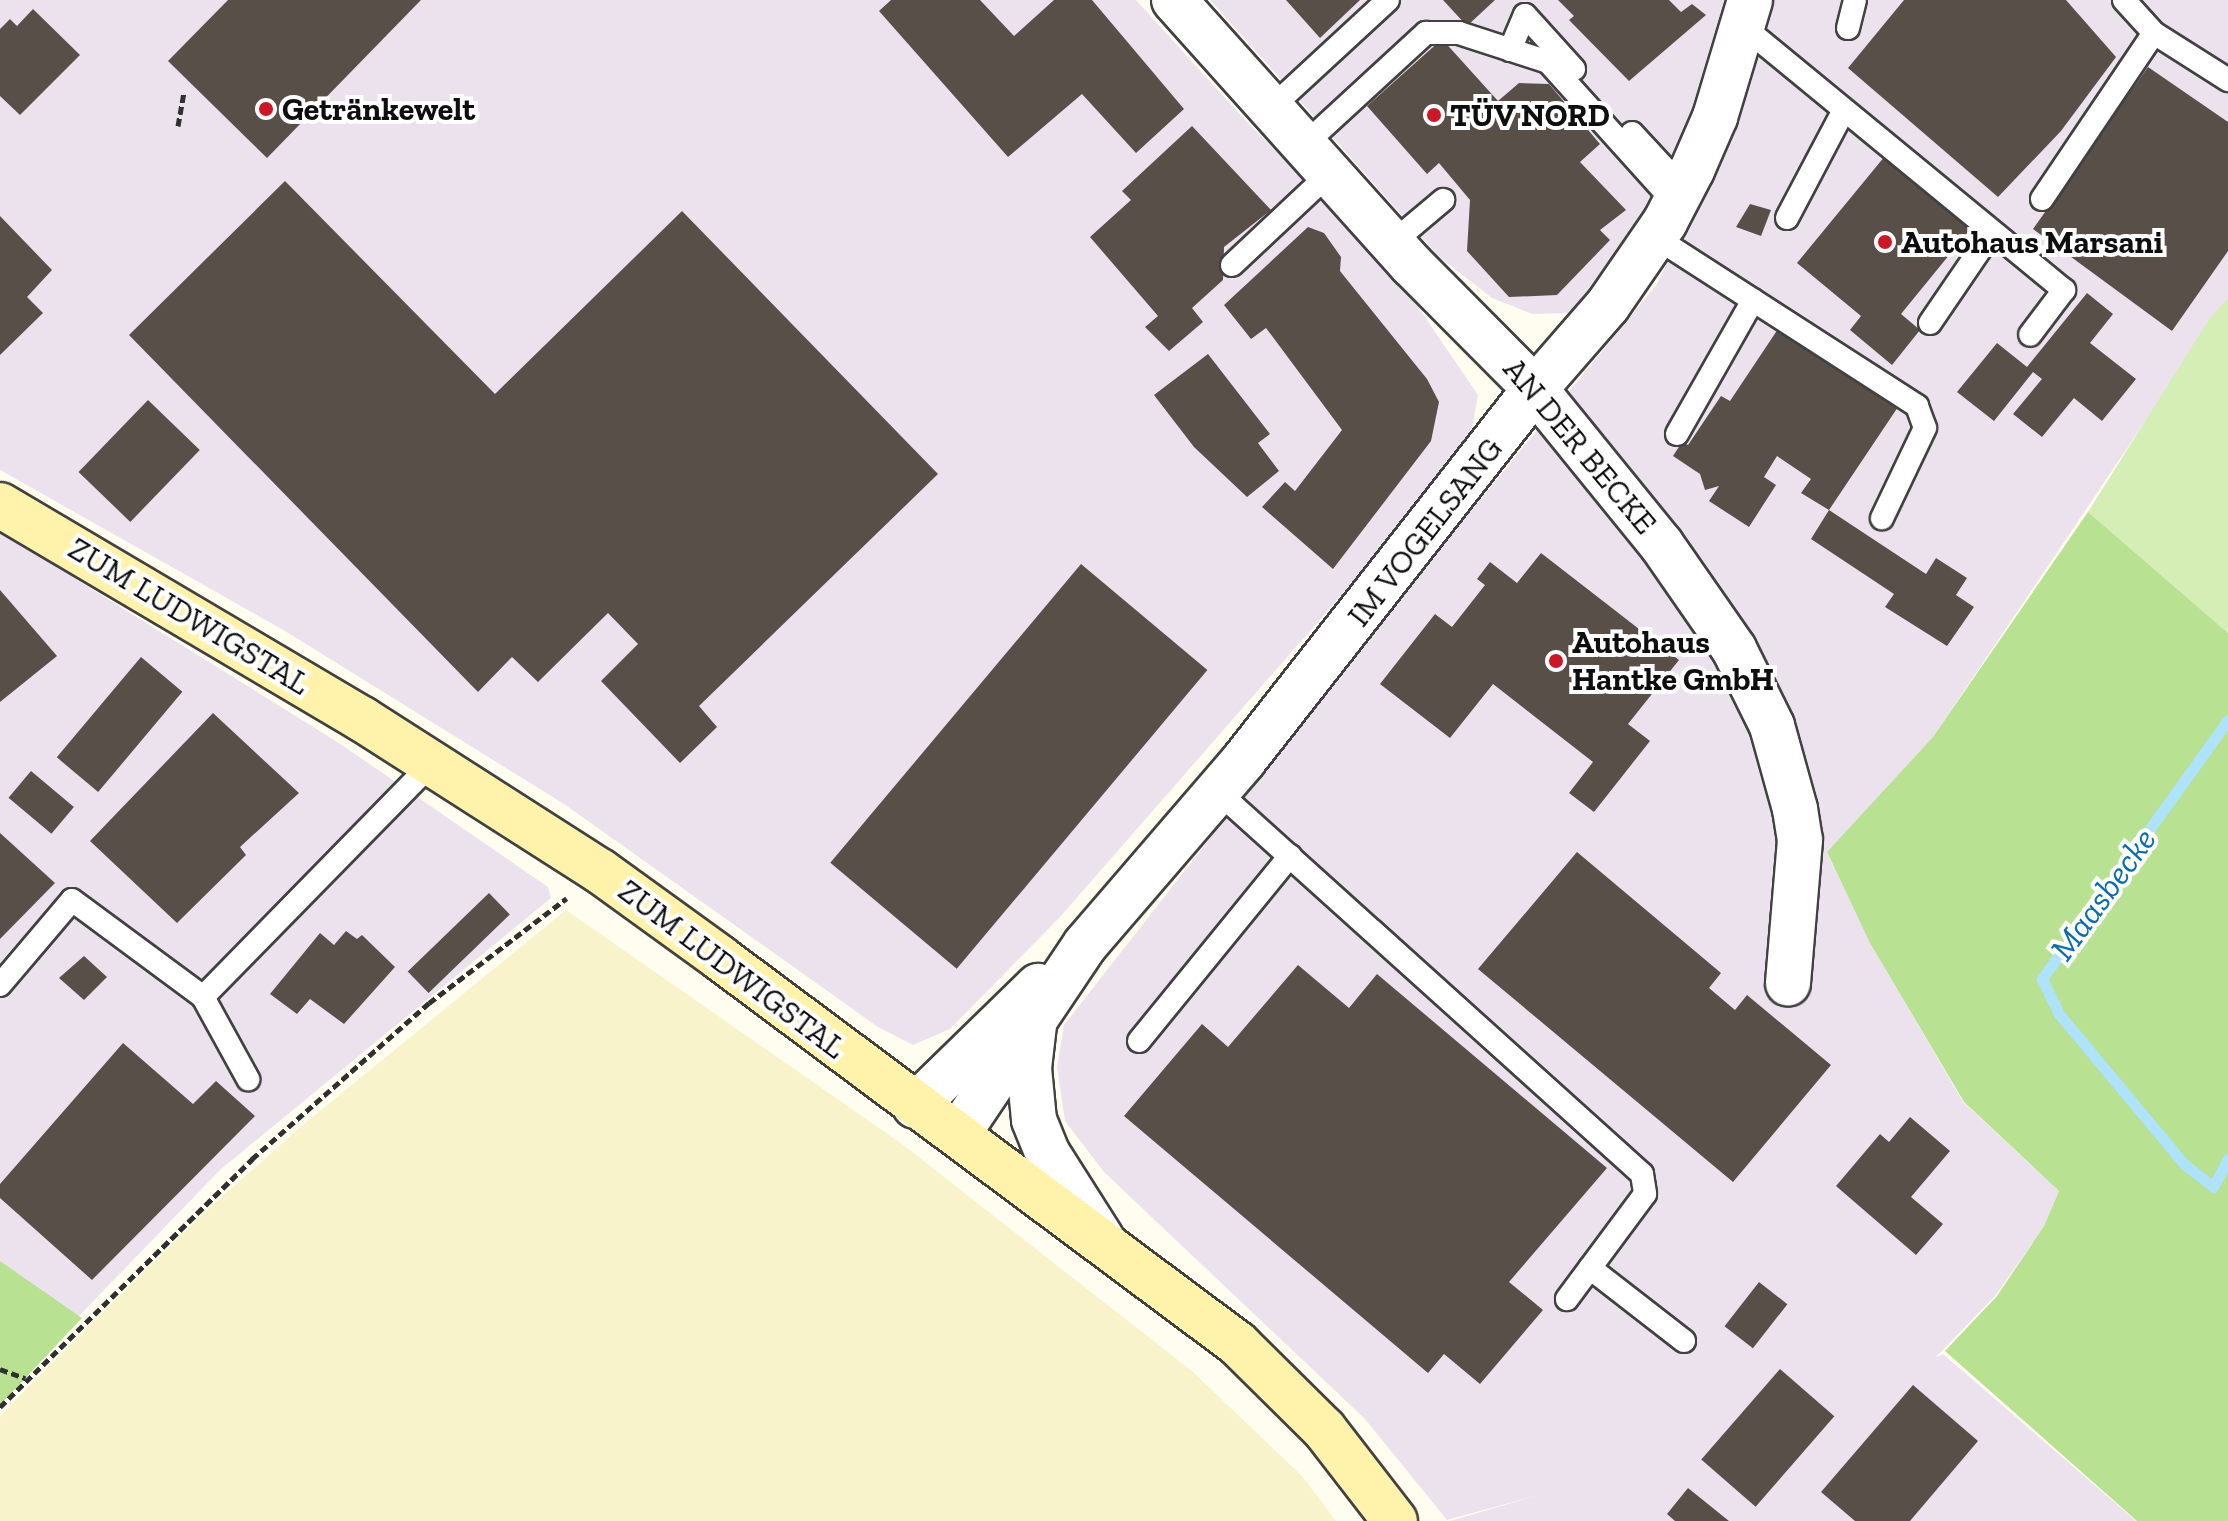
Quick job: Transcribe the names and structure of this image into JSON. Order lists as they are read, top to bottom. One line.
{"streets":{"street":["AN DER BECKE","IM VOGELSANG","ZUM LUDWIGSTAL"]},"crossings":[["AN DER BECKE","IM VOGELSANG"],["IM VOGELSANG","ZUM LUDWIGSTAL"]],"water":["Maasbecke"],"places":["Getränkewelt","TÜV NORD","Autohaus Marsani","Autohaus Hantke GmbH"]}
